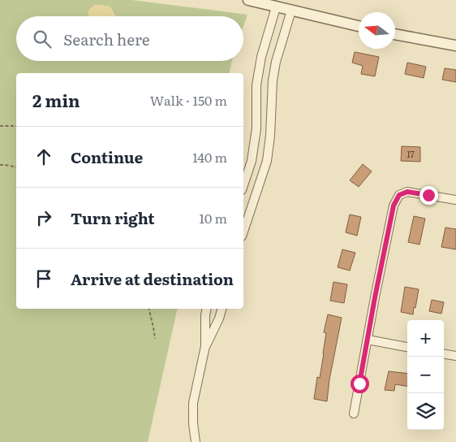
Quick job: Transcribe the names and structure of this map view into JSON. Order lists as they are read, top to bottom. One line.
{"house_numbers":["17"],"north":"left","page":{"search":"Search here","heading":["2 min","Walk · 150 m"],"list":[["Continue","140 m"],["Turn right","10 m"],"Arrive at destination"],"map_buttons":["+","−"]}}
